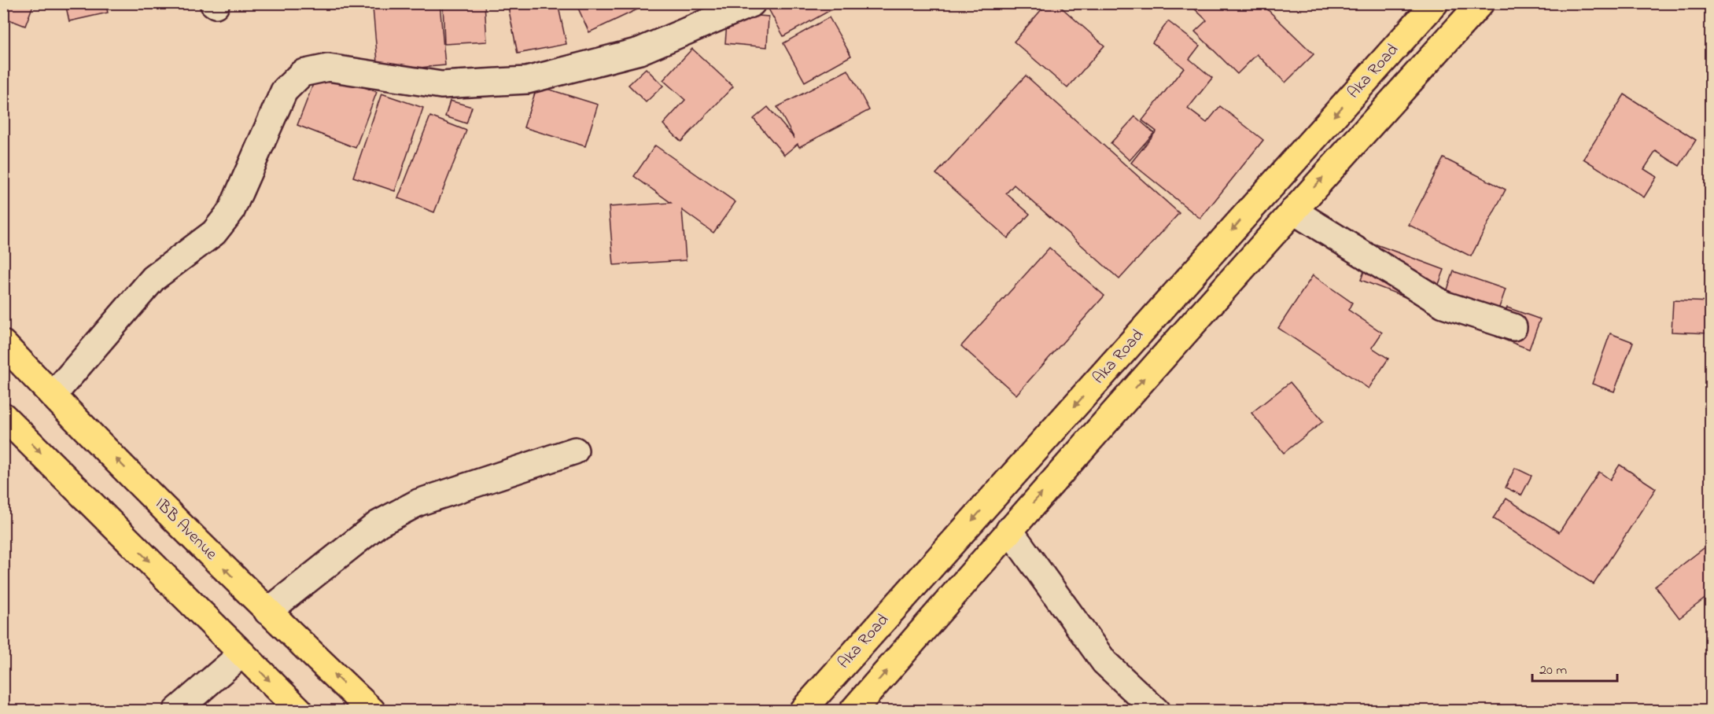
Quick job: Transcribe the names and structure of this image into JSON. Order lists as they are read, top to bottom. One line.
{"streets":{"main road":["Aka Road","IBB Avenue"]},"scale_bar":"20 m"}
